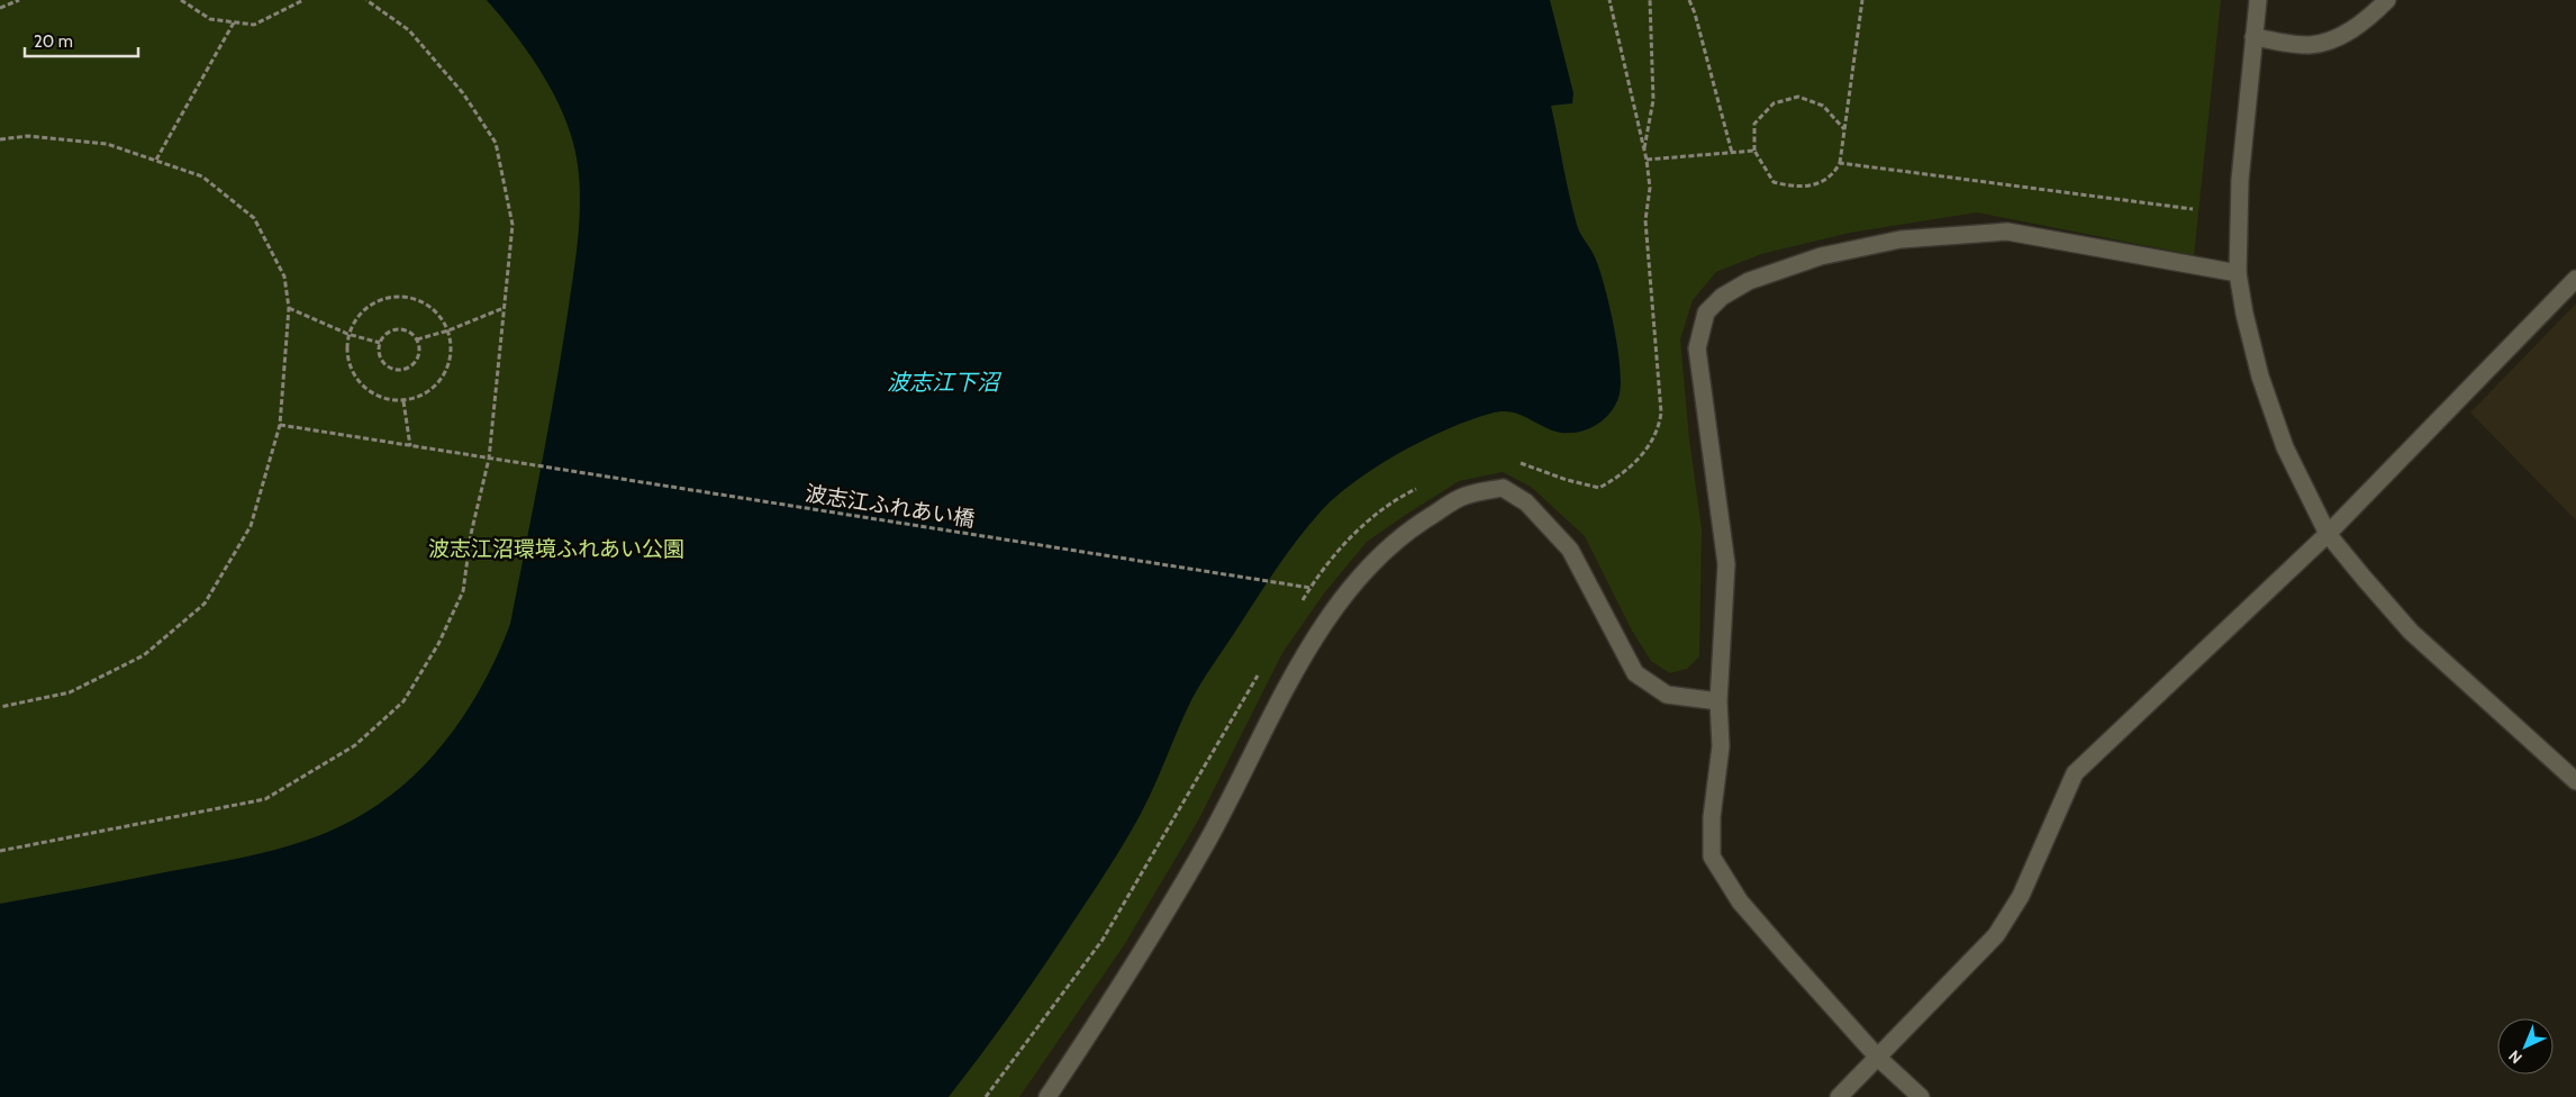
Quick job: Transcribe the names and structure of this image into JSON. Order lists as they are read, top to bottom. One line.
{"streets":{"path":["波志江ふれあい橋"]},"water":["波志江下沼"],"parks":["波志江沼環境ふれあい公園"],"scale_bar":"20 m","north":"bottom left"}
